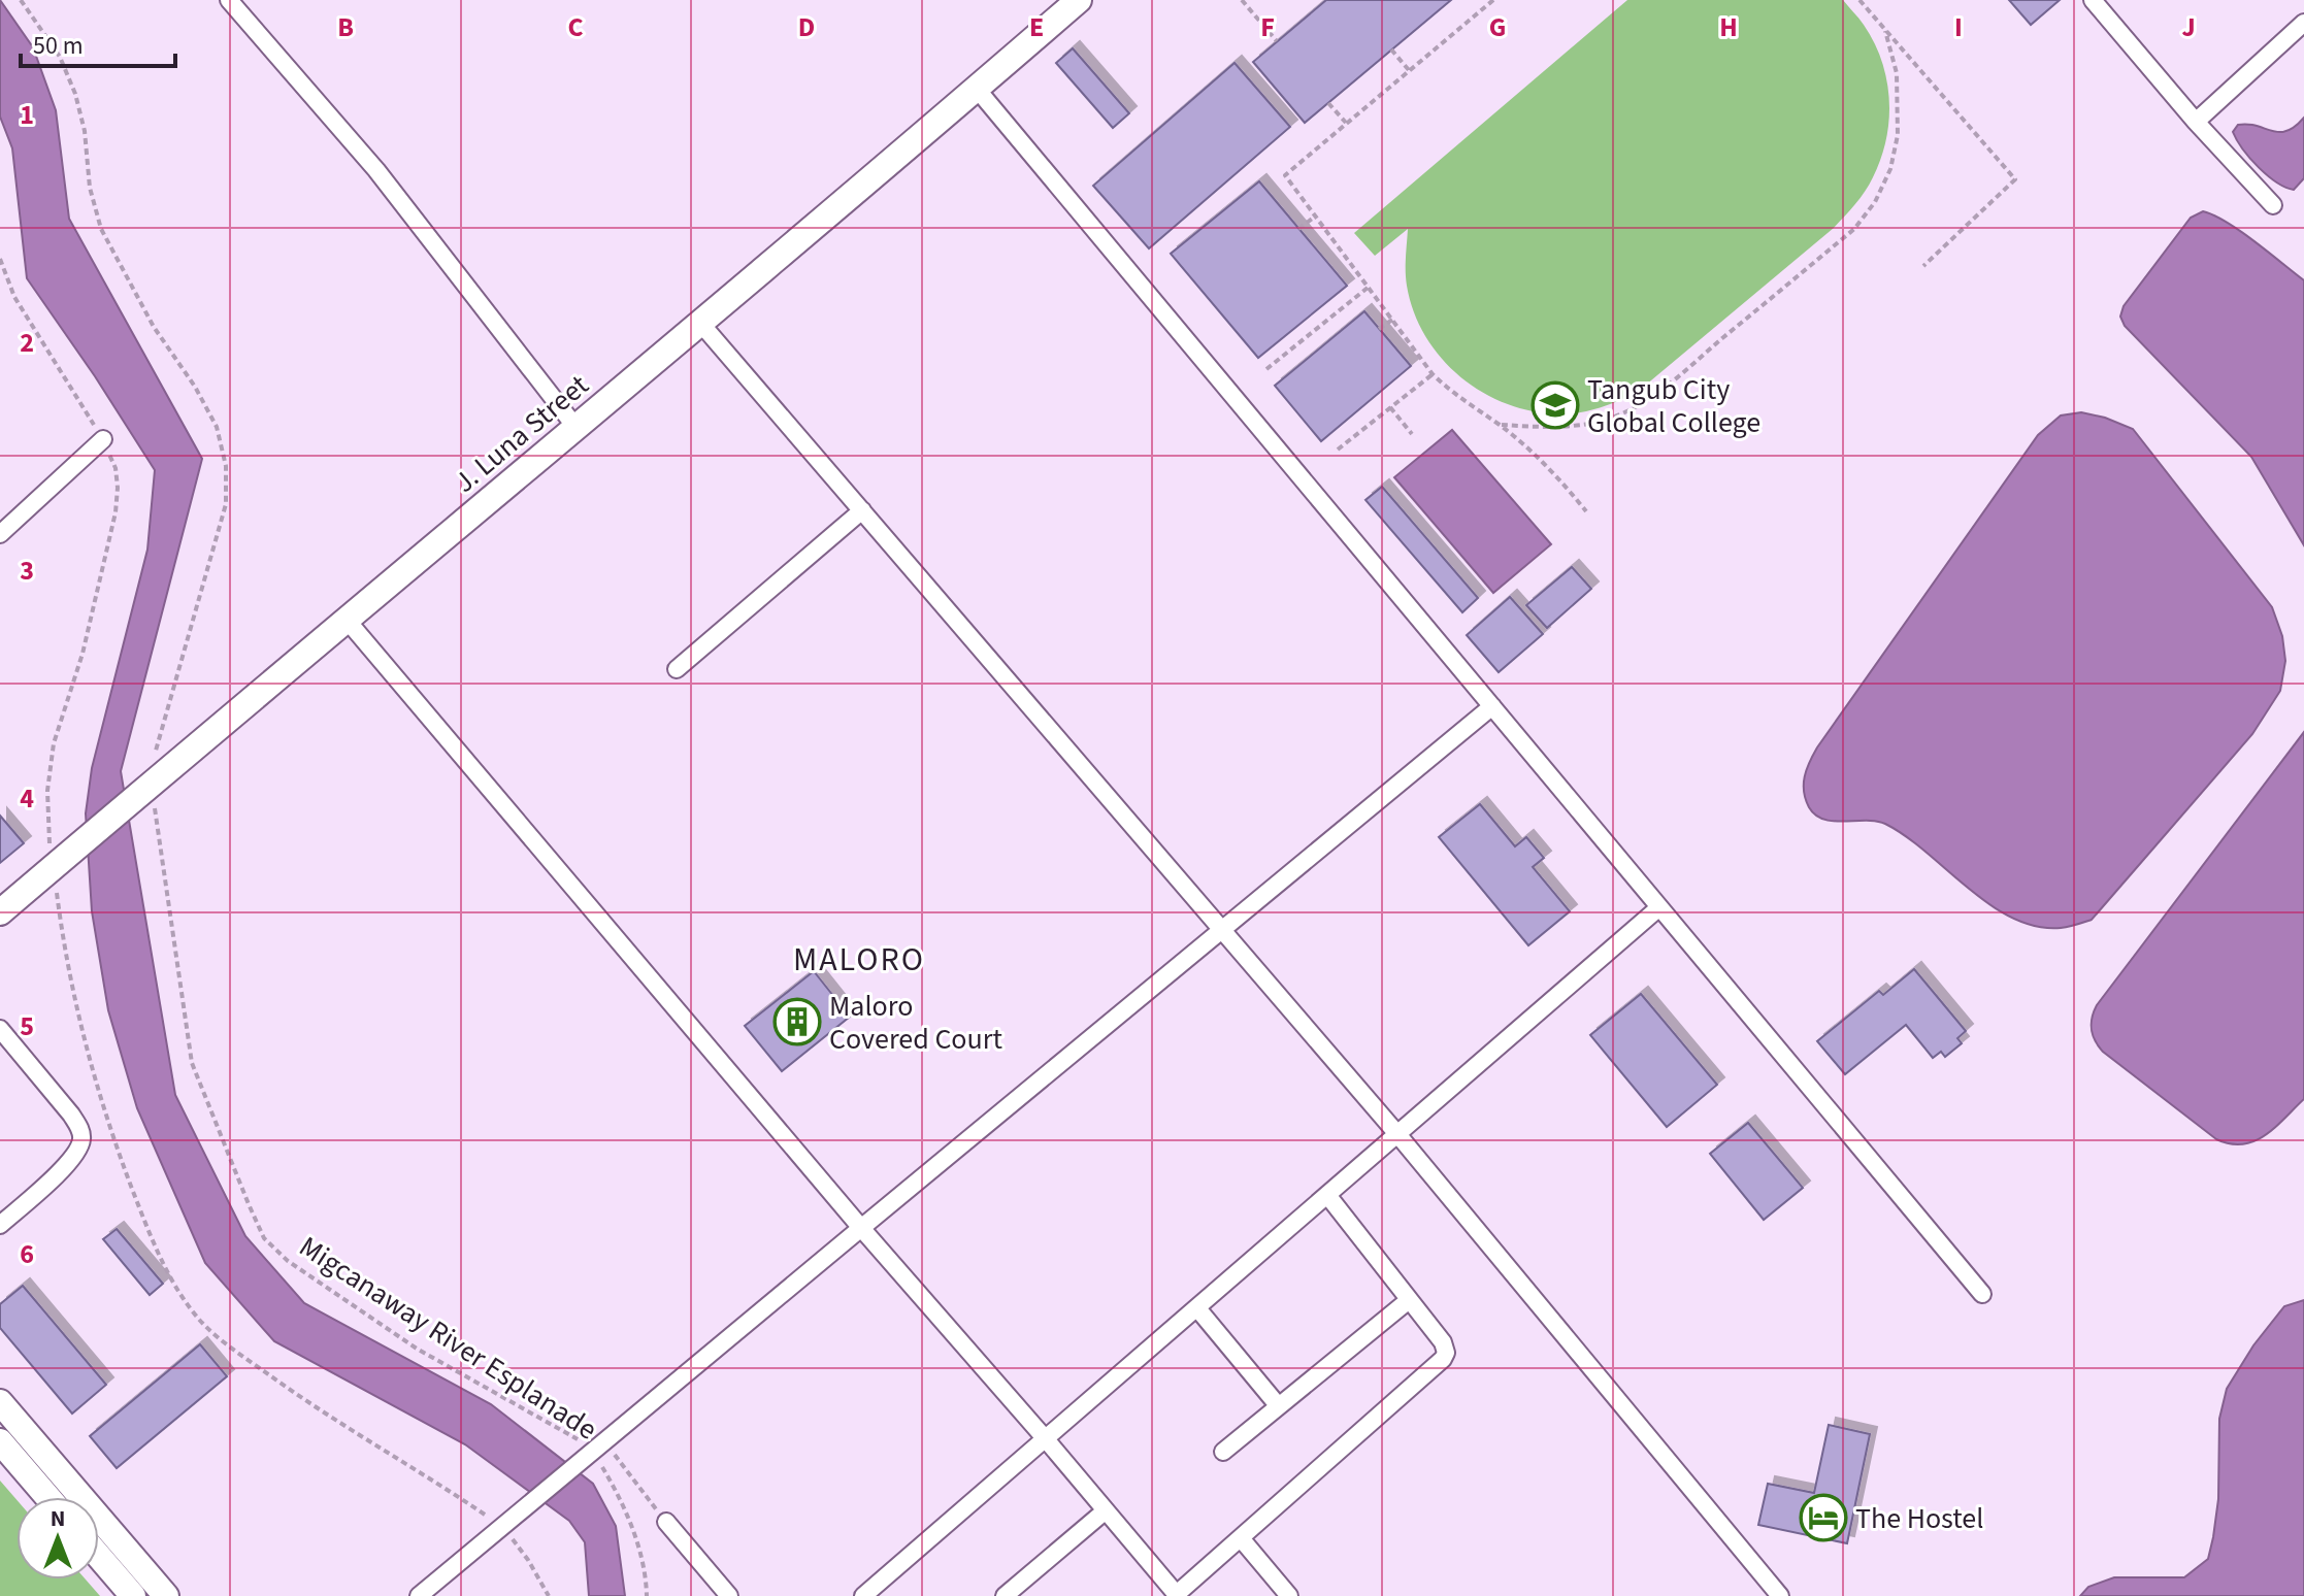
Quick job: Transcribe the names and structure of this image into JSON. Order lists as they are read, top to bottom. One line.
{"streets":{"street":["J. Luna Street"],"path":["Migcanaway River Esplanade"]},"crossings":[["J. Luna Street","Migcanaway River Esplanade"]],"districts":["MALORO"],"places":{"school or university":["Tangub City Global College"],"building":["Maloro Covered Court"],"hotel":["The Hostel"]},"scale_bar":"50 m","north":"top","grid":{"columns":["B","C","D","E","F","G","H","I","J"],"rows":["1","2","3","4","5","6"]}}
